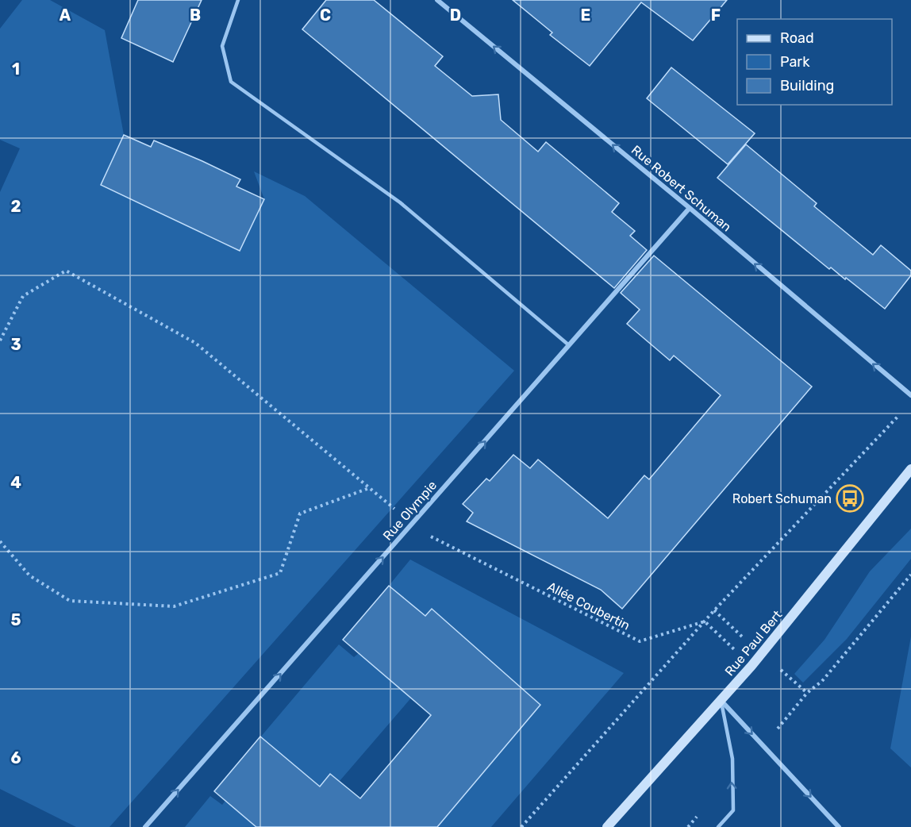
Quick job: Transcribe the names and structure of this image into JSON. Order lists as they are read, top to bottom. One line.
{"streets":{"street":["Rue Robert Schuman","Rue Olympie","Rue Paul Bert"],"path":["Allée Coubertin"]},"crossings":[["Rue Robert Schuman","Rue Olympie"],["Rue Olympie","Allée Coubertin"]],"one_way":["Rue Robert Schuman","Rue Olympie"],"places":{"bus stop":["Robert Schuman"]},"legend":["Road","Park","Building"],"grid":{"columns":["A","B","C","D","E","F"],"rows":["1","2","3","4","5","6"]}}
